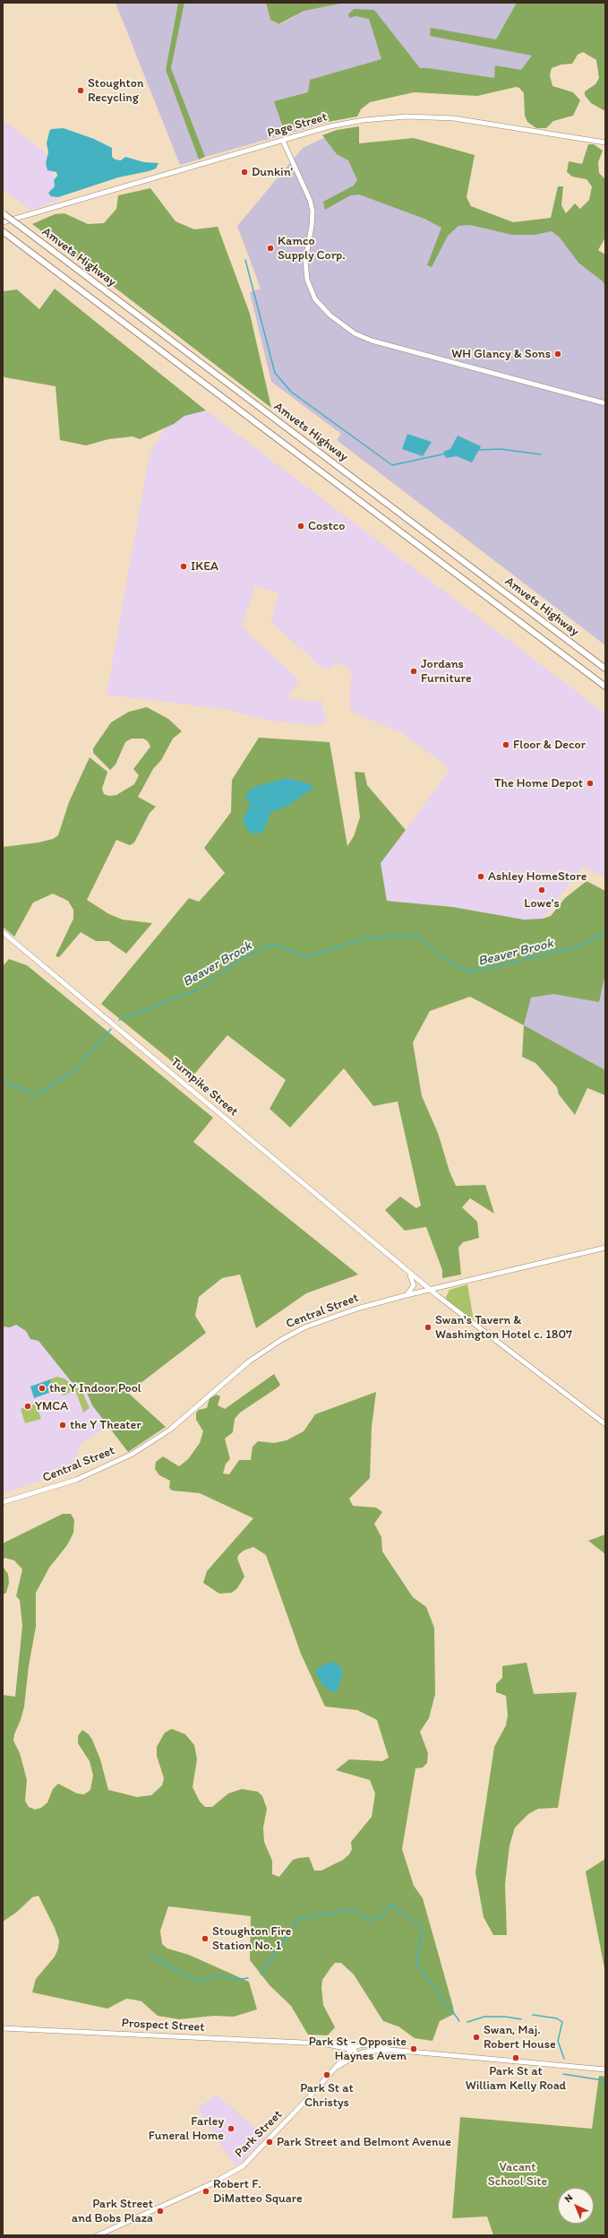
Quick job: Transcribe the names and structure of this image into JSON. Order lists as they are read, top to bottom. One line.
{"streets":{"highway":["Amvets Highway"],"main road":["Page Street","Turnpike Street","Central Street","Prospect Street","Park Street"]},"crossings":[["Turnpike Street","Central Street"],["Prospect Street","Park Street"]],"water":["Beaver Brook"],"parks":["Vacant School Site"],"places":["Stoughton Recycling","Dunkin'","Kamco Supply Corp.","WH Glancy & Sons","Costco","IKEA","Jordans Furniture","Floor & Decor","The Home Depot","Ashley HomeStore","Lowe's","Swan's Tavern & Washington Hotel c. 1807","the Y Indoor Pool","YMCA","the Y Theater","Stoughton Fire Station No. 1","Swan, Maj. Robert House","Park St - Opposite Haynes Avem","Park St at William Kelly Road","Park St at Christys","Farley Funeral Home","Park Street and Belmont Avenue","Robert F. DiMatteo Square","Park Street and Bobs Plaza"],"north":"top left"}
